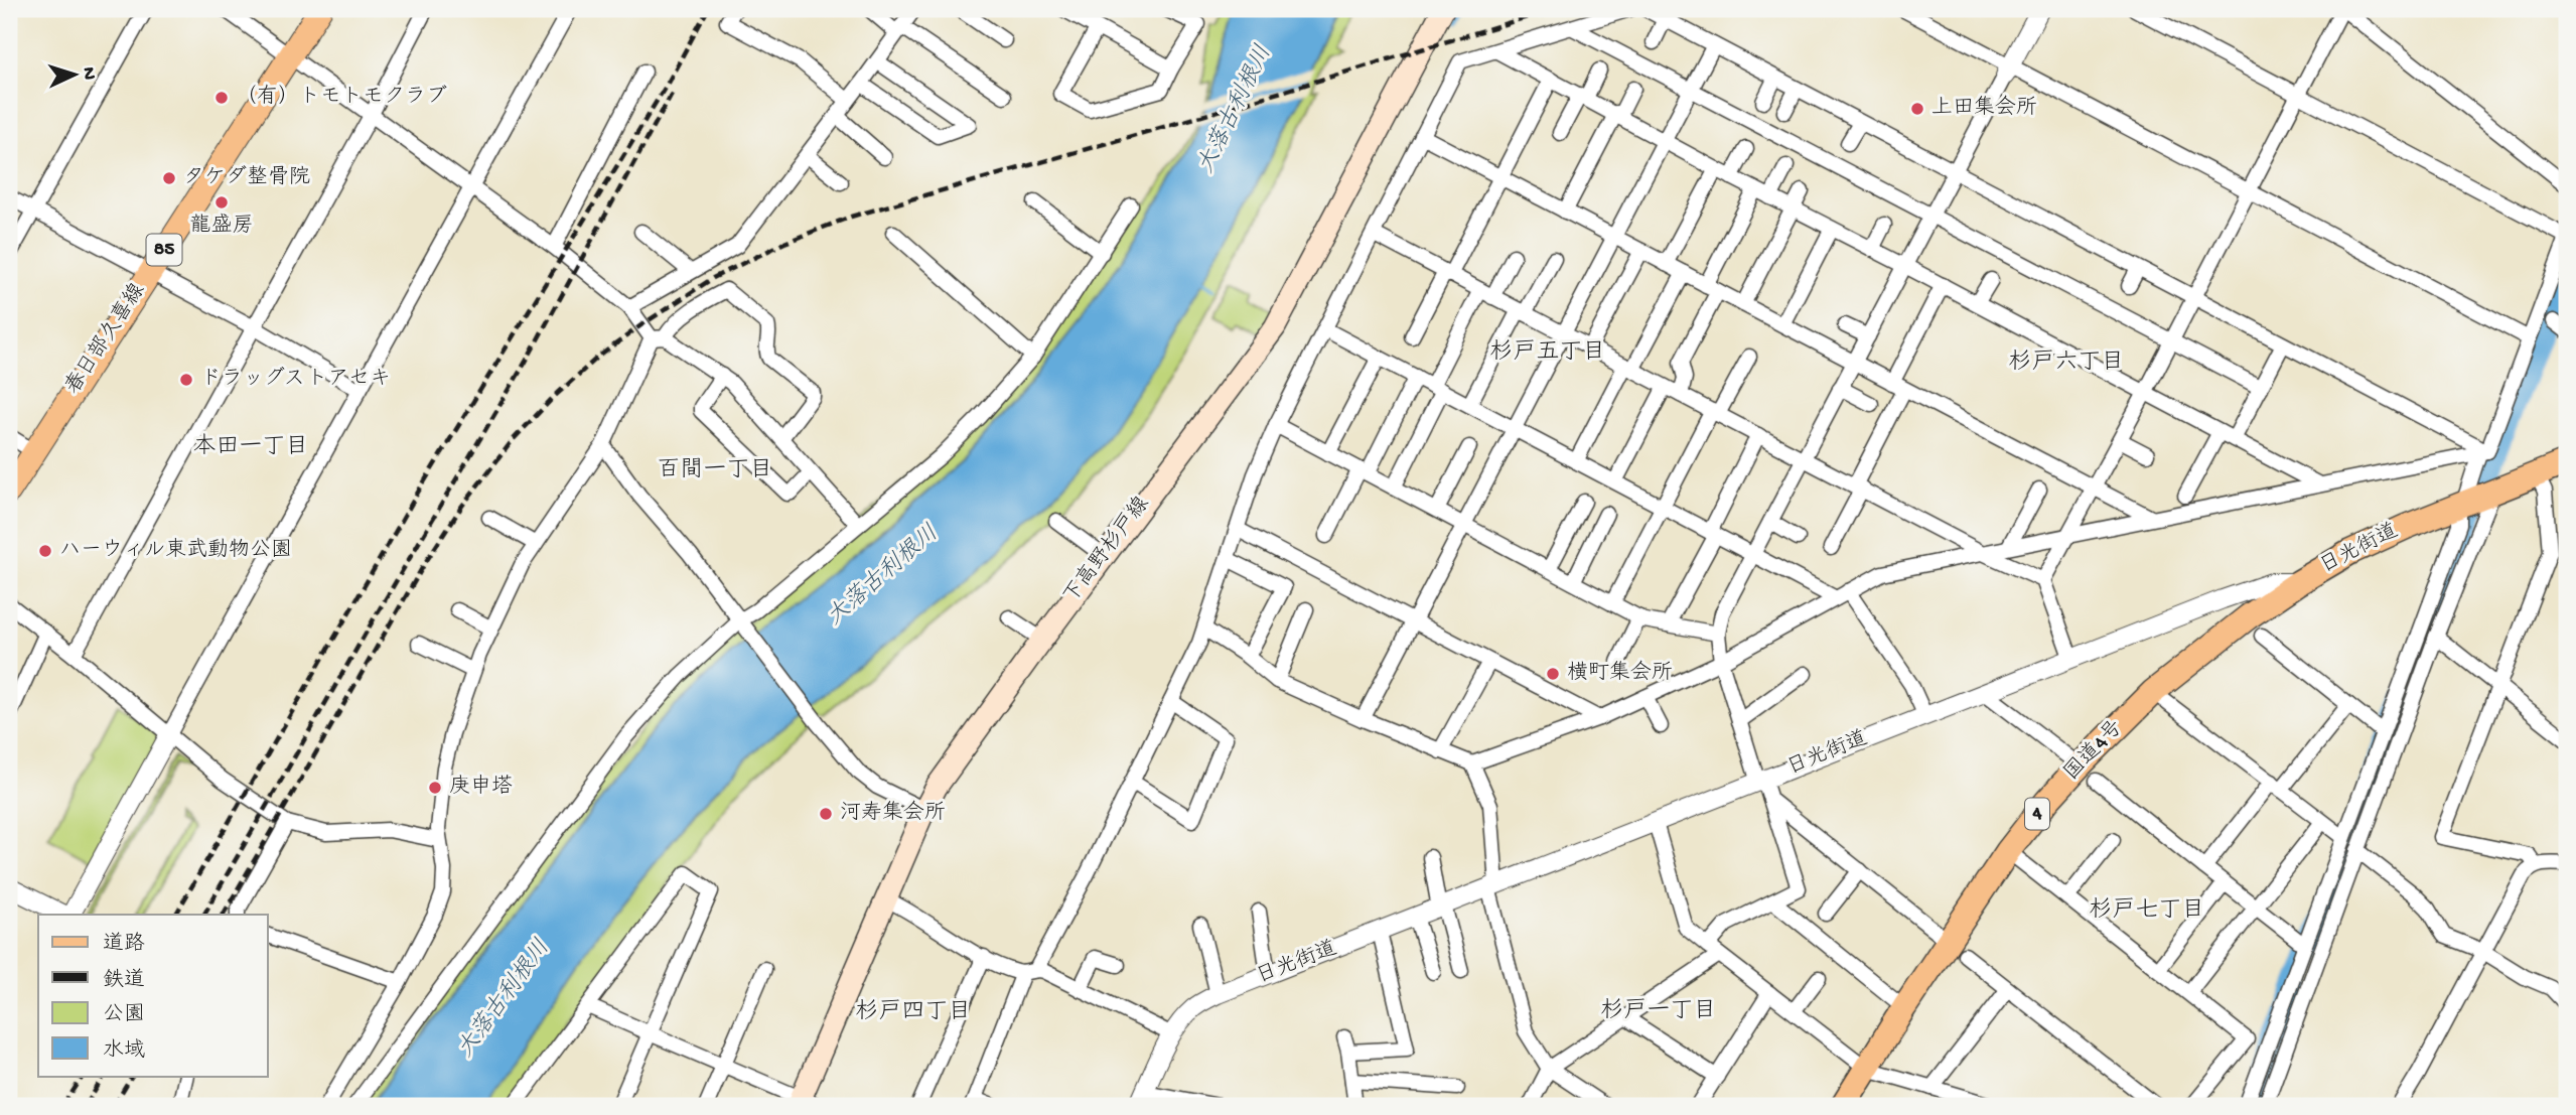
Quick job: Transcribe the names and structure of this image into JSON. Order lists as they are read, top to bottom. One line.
{"streets":{"highway":["日光街道","国道4号","4"],"main road":["85","春日部久喜線","下高野杉戸線"]},"crossings":[["日光街道","国道4号"]],"districts":["杉戸五丁目","杉戸六丁目","本田一丁目","百間一丁目","杉戸七丁目","杉戸一丁目","杉戸四丁目"],"water":["大落古利根川"],"places":["（有）トモトモクラブ","上田集会所","タケダ整骨院","龍盛房","ドラッグストアセキ","ハーウィル東武動物公園","横町集会所","庚申塔","河寿集会所"],"legend":["道路","鉄道","公園","水域"],"north":"right"}
